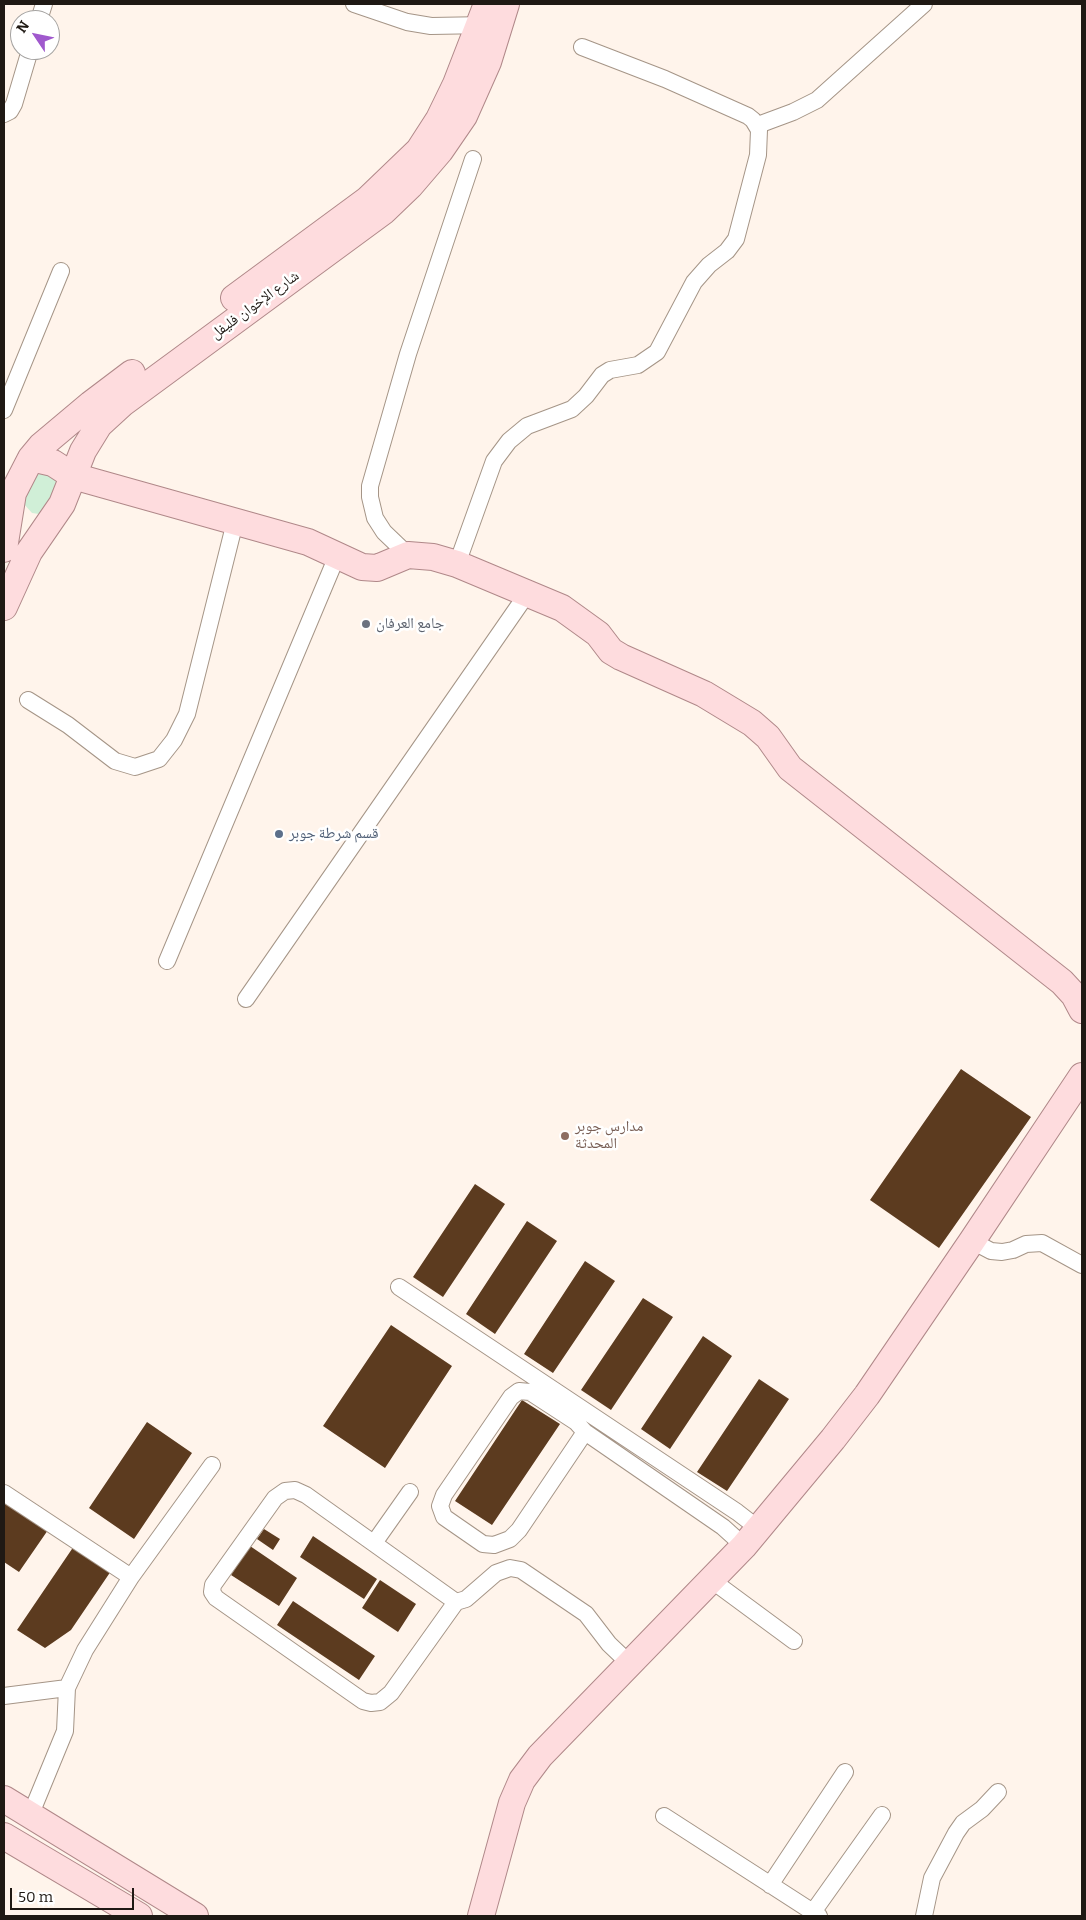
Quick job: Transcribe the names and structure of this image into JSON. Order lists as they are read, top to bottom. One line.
{"streets":{"main road":["شارع الإخوان فليفل"]},"places":["جامع العرفان","قسم شرطة جوبر","مدارس جوبر المحدثة"],"scale_bar":"50 m","north":"top left"}
